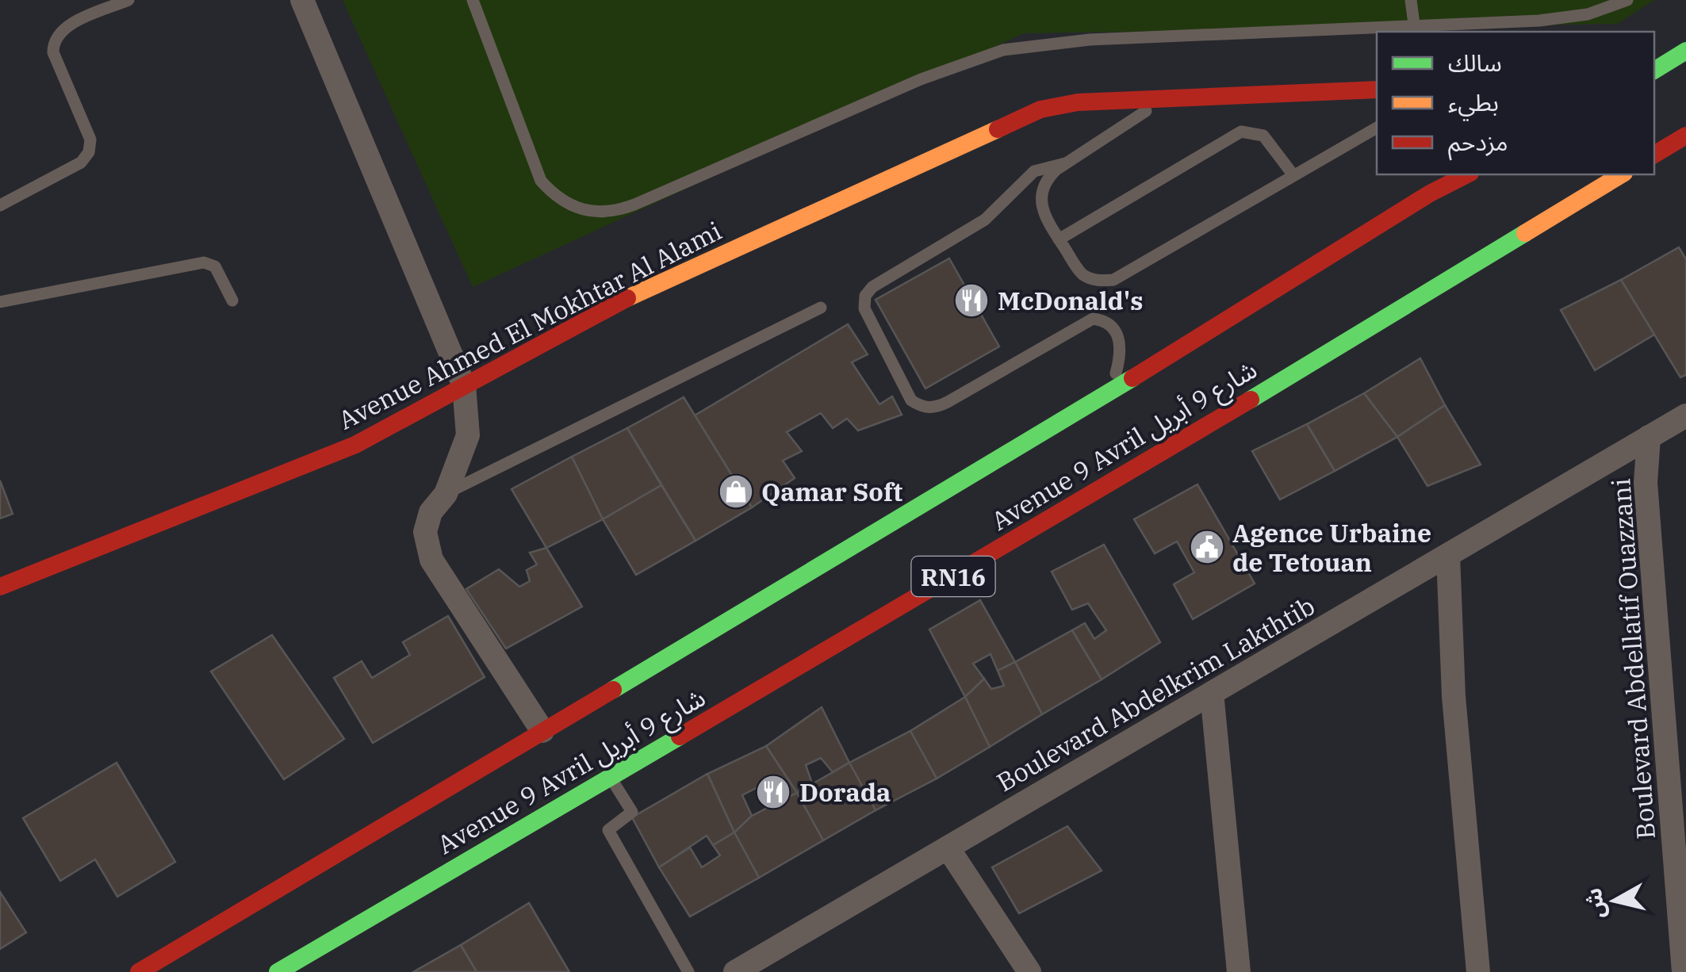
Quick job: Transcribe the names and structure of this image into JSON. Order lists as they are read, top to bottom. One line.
{"streets":{"main road":["Avenue Ahmed El Mokhtar Al Alami","Avenue 9 Avril شارع 9 أبريل","RN16"],"street":["Boulevard Abdellatif Ouazzani","Boulevard Abdelkrim Lakthtib"]},"crossings":[["Boulevard Abdellatif Ouazzani","Boulevard Abdelkrim Lakthtib"]],"places":{"restaurant":["McDonald's","Dorada"],"shop":["Qamar Soft"],"public building":["Agence Urbaine de Tetouan"]},"legend":["سالك","بطيء","مزدحم"],"north":"left"}
